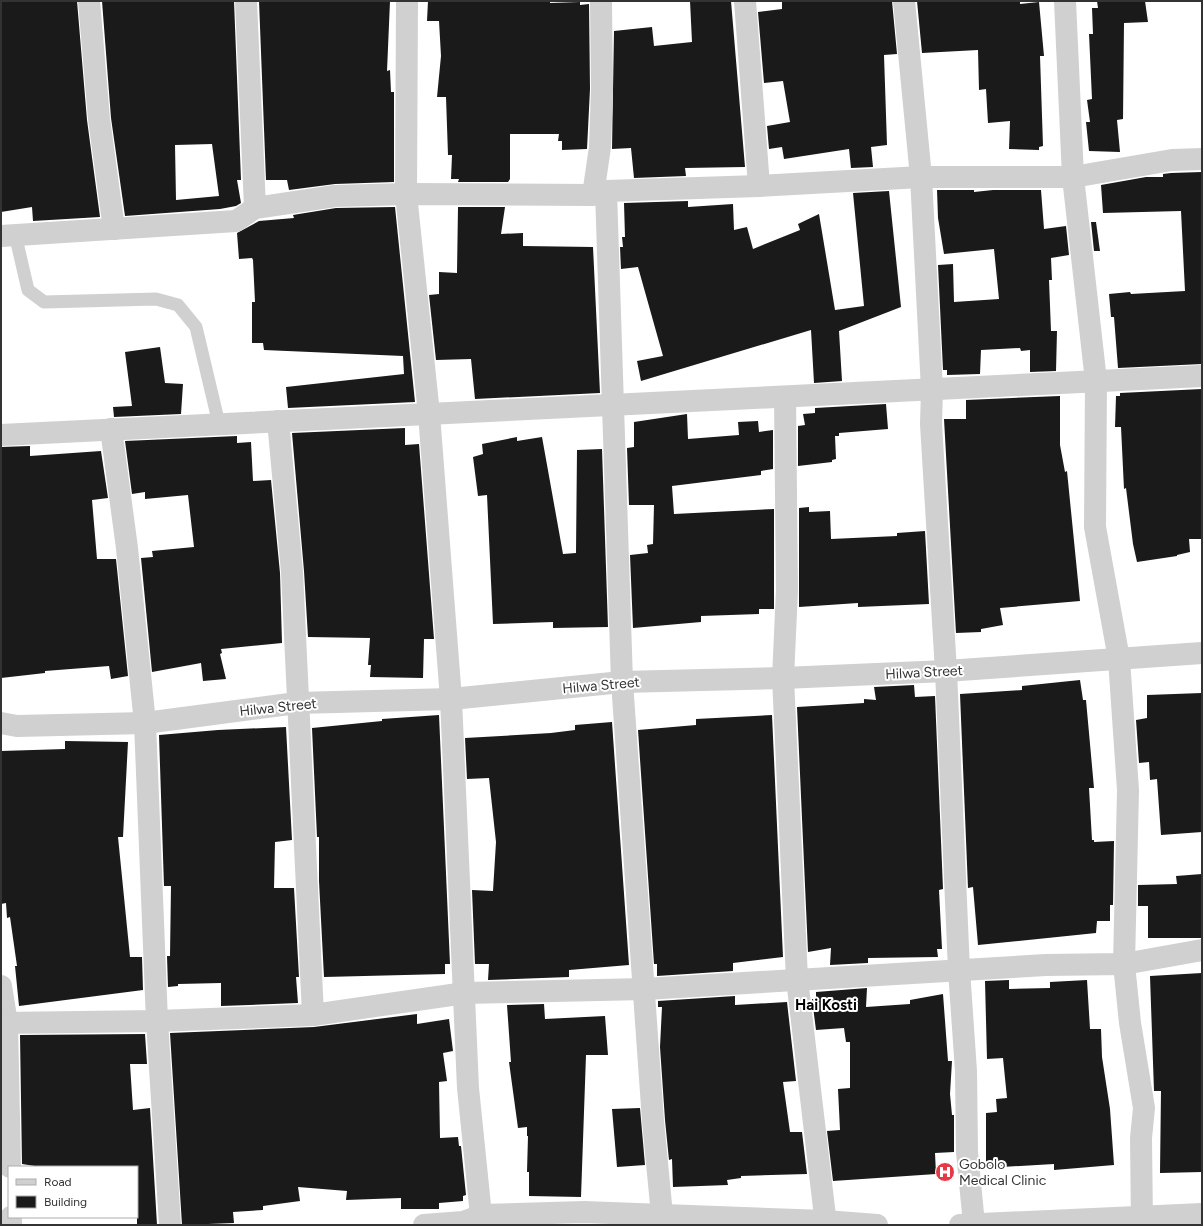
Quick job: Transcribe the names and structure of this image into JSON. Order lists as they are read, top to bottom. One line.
{"streets":{"street":["Hilwa Street"]},"districts":["Hai Kosti"],"places":{"hospital":["Gobolo Medical Clinic"]},"legend":["Road","Building"]}
